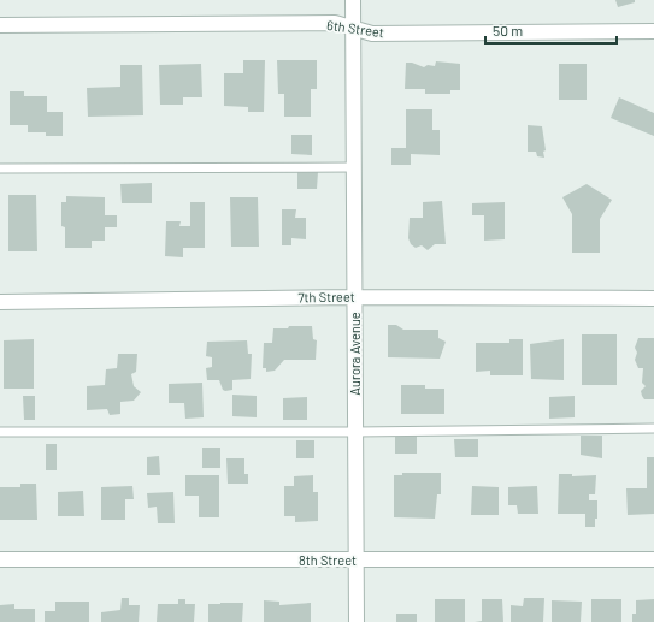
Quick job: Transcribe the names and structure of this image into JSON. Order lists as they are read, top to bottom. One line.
{"streets":{"street":["6th Street","7th Street","Aurora Avenue","8th Street"]},"crossings":[["6th Street","Aurora Avenue"],["7th Street","Aurora Avenue"],["Aurora Avenue","8th Street"]],"scale_bar":"50 m"}
